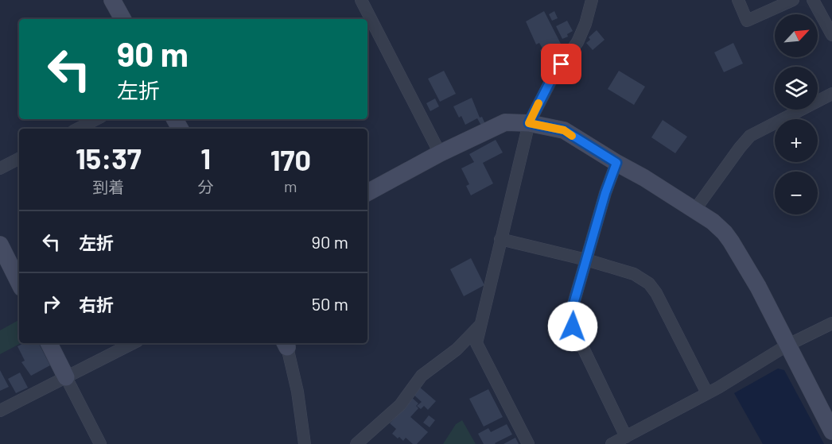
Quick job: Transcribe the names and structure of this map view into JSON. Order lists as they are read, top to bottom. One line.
{"north":"top right","page":{"map_buttons":["+","−"],"turn":["90 m","左折"],"eta":["15:37","到着","1","分","170","m"],"list":[{"name":"左折","value":"90 m"},{"name":"右折","value":"50 m"}]}}
